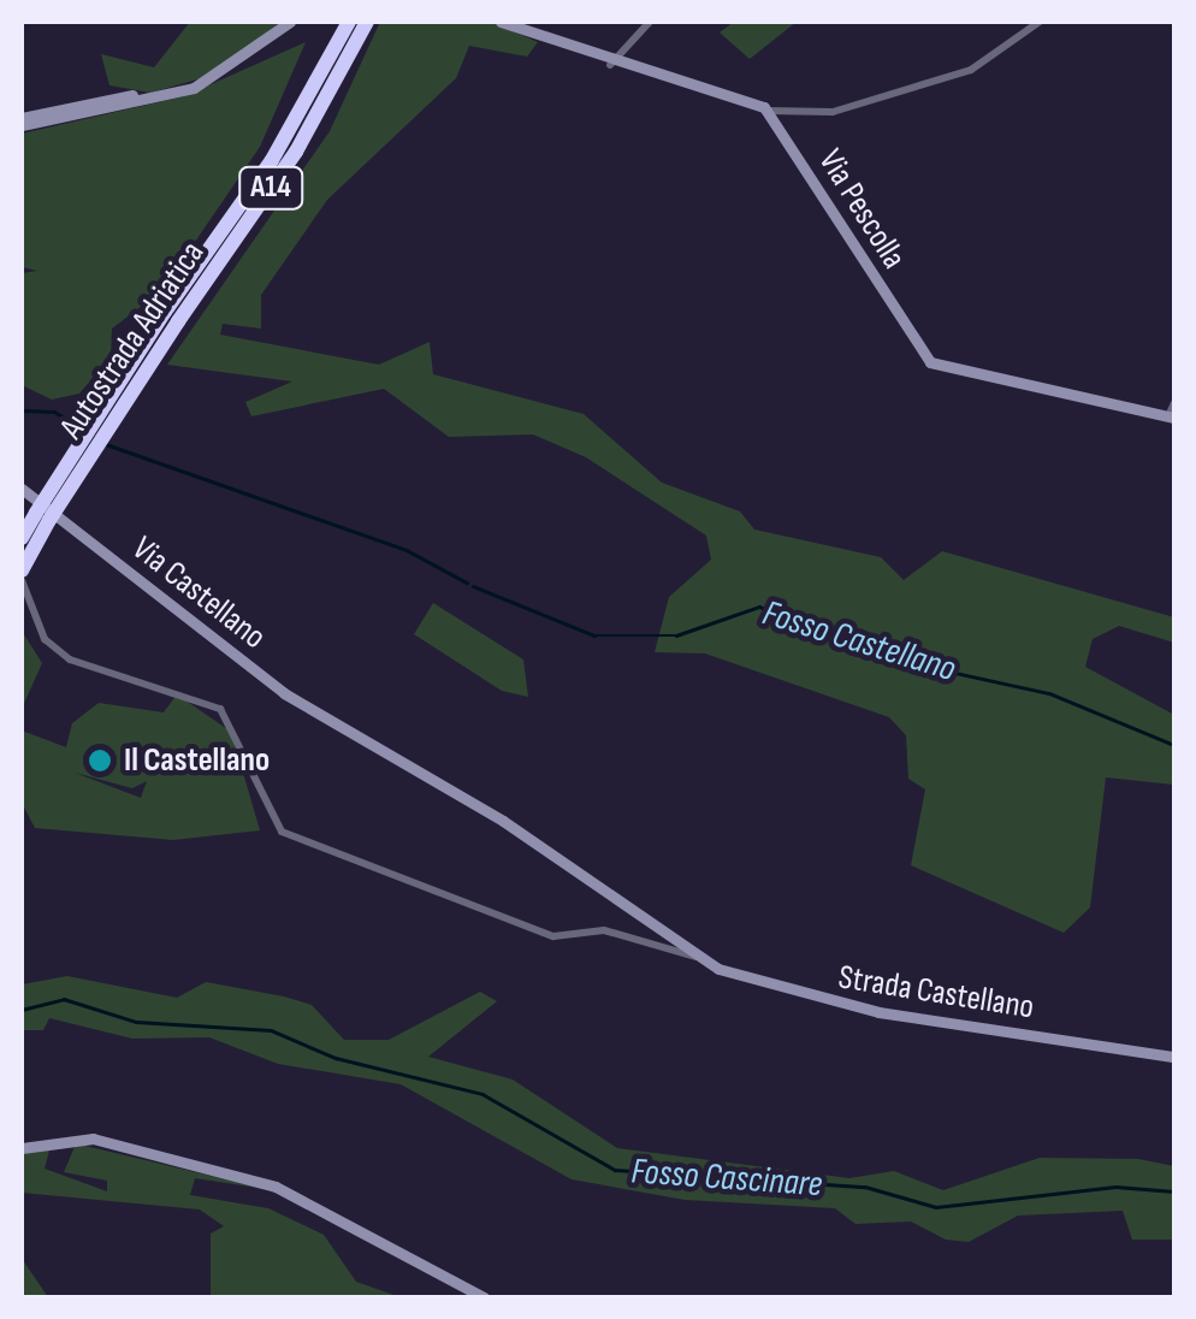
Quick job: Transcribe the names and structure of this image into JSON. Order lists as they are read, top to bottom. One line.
{"streets":{"highway":["A14","Autostrada Adriatica"],"street":["Via Pescolla","Via Castellano","Strada Castellano"]},"crossings":[["Via Castellano","Strada Castellano"]],"water":["Fosso Castellano","Fosso Cascinare"],"places":["Il Castellano"]}
